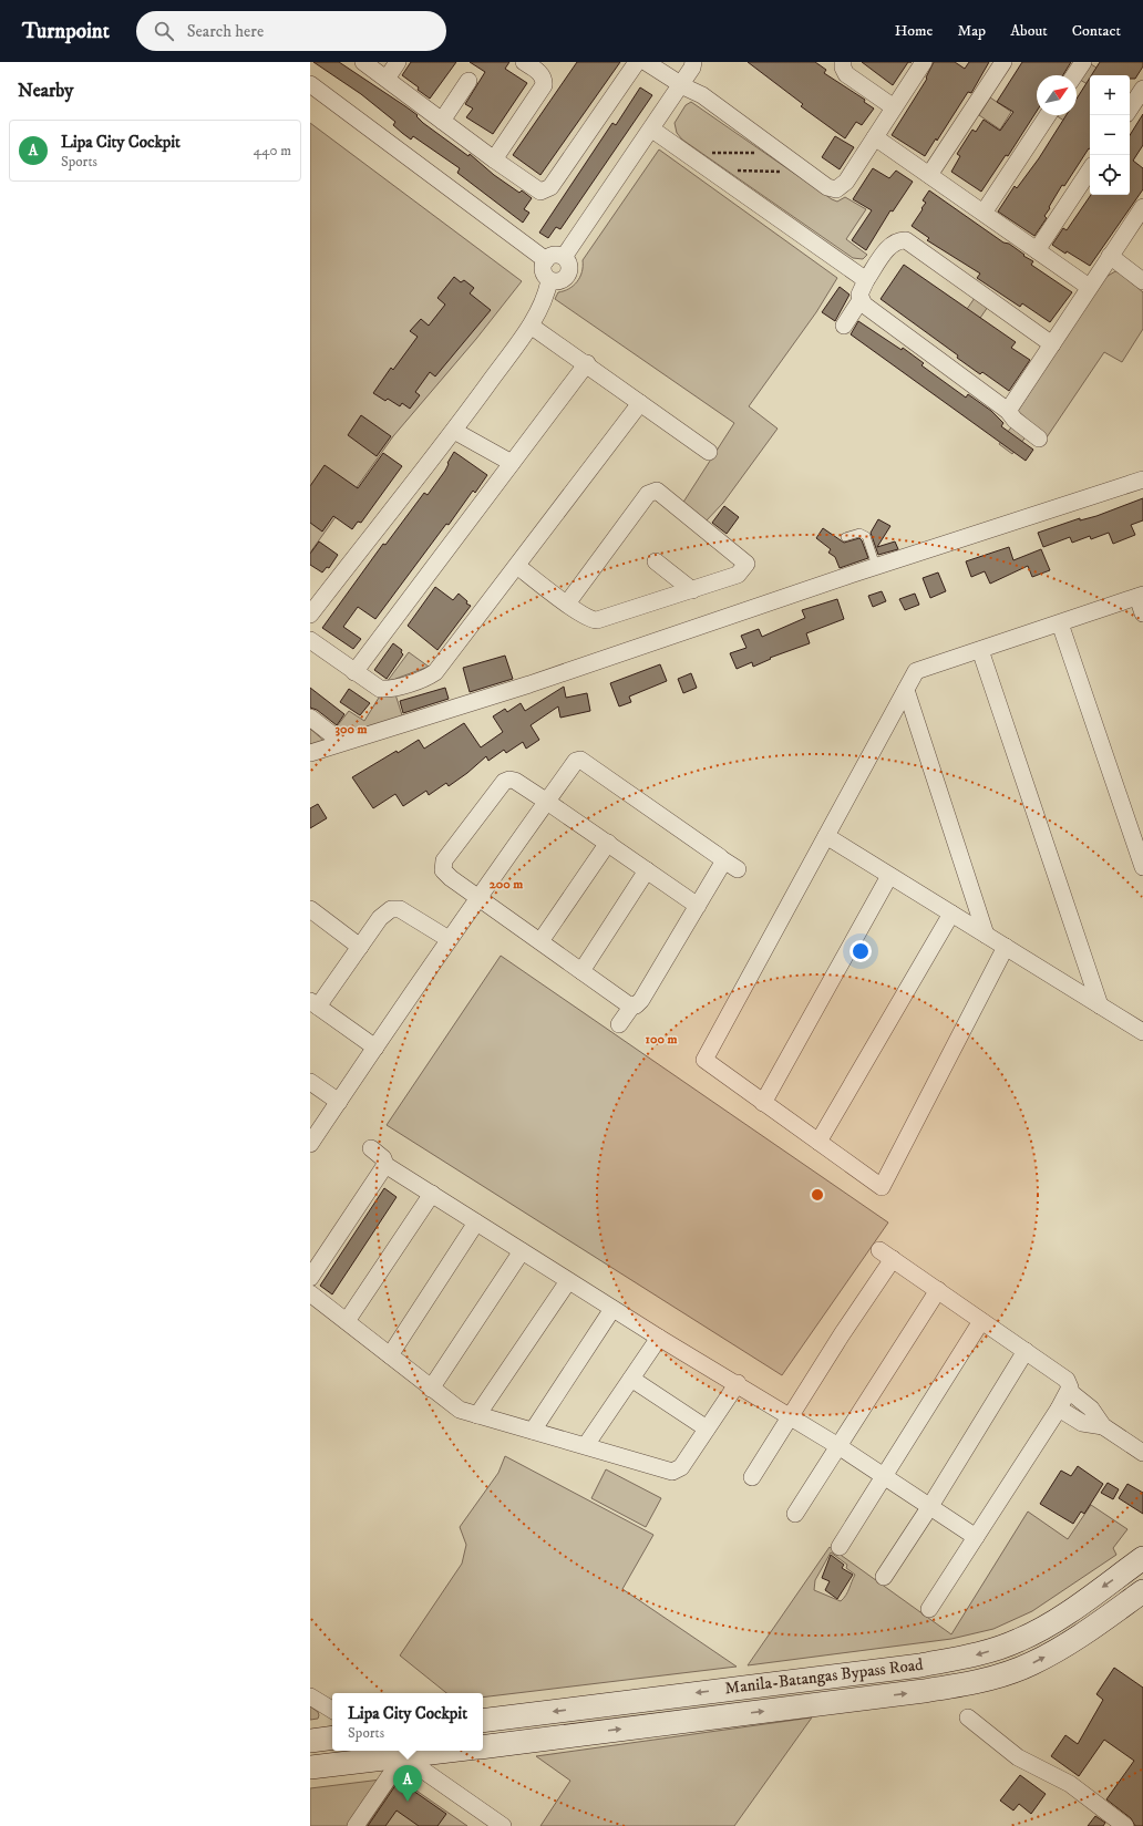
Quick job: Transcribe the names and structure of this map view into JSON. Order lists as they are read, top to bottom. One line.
{"streets":{"main road":["Manila-Batangas Bypass Road"]},"north":"top right","page":{"header":"Turnpoint","search":"Search here","nav":["Home","Map","About","Contact"],"heading":"Nearby","map_buttons":["+","−"],"list":[{"mark":"A","name":"Lipa City Cockpit","note":"Sports","value":"440 m"}],"popup":["Lipa City Cockpit","Sports"],"pins":"A"},"rings":["300 m","200 m","100 m"]}
